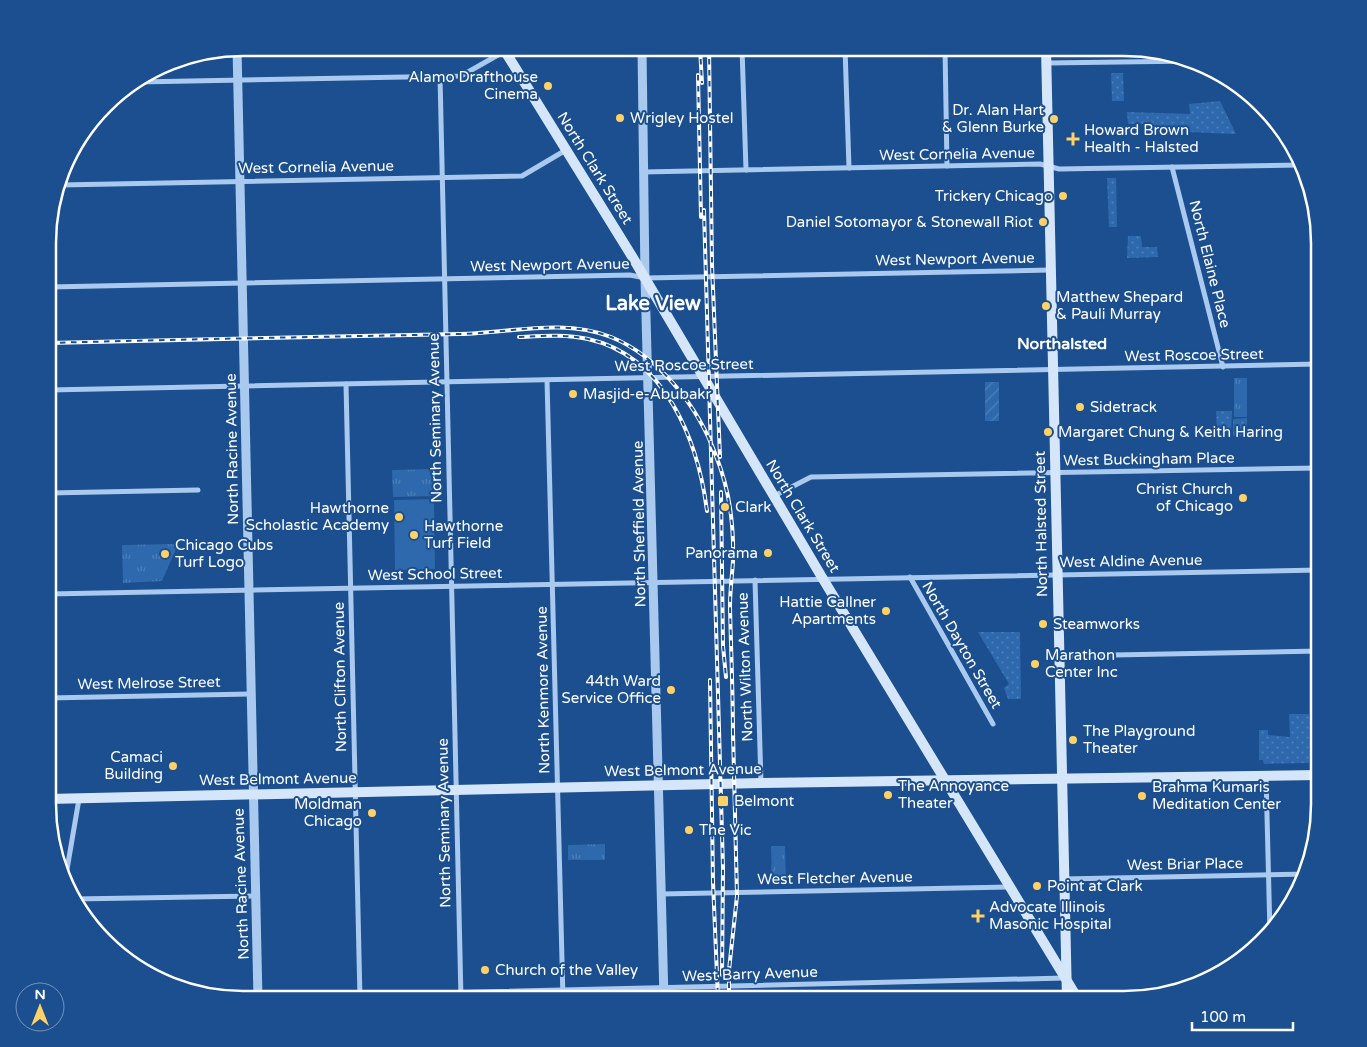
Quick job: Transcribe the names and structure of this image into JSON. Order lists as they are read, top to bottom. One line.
{"streets":{"main road":["North Clark Street","North Halsted Street","West Belmont Avenue"],"street":["West Cornelia Avenue","West Newport Avenue","North Elaine Place","West Roscoe Street","North Seminary Avenue","North Racine Avenue","West Buckingham Place","North Sheffield Avenue","West Aldine Avenue","West School Street","North Dayton Street","North Wilton Avenue","North Clifton Avenue","West Melrose Street","North Kenmore Avenue","West Briar Place","West Fletcher Avenue","West Barry Avenue"]},"crossings":[["West Cornelia Avenue","North Clark Street"],["West Cornelia Avenue","North Elaine Place"],["West Cornelia Avenue","North Seminary Avenue"],["West Cornelia Avenue","North Racine Avenue"],["West Cornelia Avenue","North Sheffield Avenue"],["West Cornelia Avenue","North Halsted Street"],["North Clark Street","West Newport Avenue"],["North Clark Street","West Roscoe Street"],["North Clark Street","West Buckingham Place"],["North Clark Street","North Sheffield Avenue"],["North Clark Street","North Halsted Street"],["North Clark Street","West Aldine Avenue"],["North Clark Street","West School Street"],["North Clark Street","West Belmont Avenue"],["North Clark Street","West Fletcher Avenue"],["North Clark Street","West Barry Avenue"],["West Newport Avenue","North Seminary Avenue"],["West Newport Avenue","North Racine Avenue"],["West Newport Avenue","North Sheffield Avenue"],["West Newport Avenue","North Halsted Street"],["North Elaine Place","West Roscoe Street"],["West Roscoe Street","North Seminary Avenue"],["West Roscoe Street","North Racine Avenue"],["West Roscoe Street","North Sheffield Avenue"],["West Roscoe Street","North Halsted Street"],["West Roscoe Street","North Clifton Avenue"],["West Roscoe Street","North Kenmore Avenue"],["North Seminary Avenue","West School Street"],["North Seminary Avenue","West Belmont Avenue"],["North Racine Avenue","West School Street"],["North Racine Avenue","West Melrose Street"],["North Racine Avenue","West Belmont Avenue"],["West Buckingham Place","North Halsted Street"],["North Sheffield Avenue","West School Street"],["North Sheffield Avenue","West Belmont Avenue"],["North Sheffield Avenue","West Fletcher Avenue"],["North Sheffield Avenue","West Barry Avenue"],["North Halsted Street","West Aldine Avenue"],["North Halsted Street","West Belmont Avenue"],["North Halsted Street","West Briar Place"],["North Halsted Street","West Barry Avenue"],["West Aldine Avenue","West School Street"],["West Aldine Avenue","North Dayton Street"],["West School Street","North Wilton Avenue"],["West School Street","North Clifton Avenue"],["West School Street","North Kenmore Avenue"],["North Wilton Avenue","West Belmont Avenue"],["North Clifton Avenue","West Belmont Avenue"],["North Kenmore Avenue","West Belmont Avenue"],["North Kenmore Avenue","West Barry Avenue"]],"districts":["Lake View","Northalsted"],"places":{"other":["Alamo Drafthouse Cinema","Wrigley Hostel","Dr. Alan Hart & Glenn Burke","Trickery Chicago","Daniel Sotomayor & Stonewall Riot","Matthew Shepard & Pauli Murray","Masjid-e-Abubakr","Sidetrack","Margaret Chung & Keith Haring","Christ Church of Chicago","Clark","Hawthorne Scholastic Academy","Hawthorne Turf Field","Panorama","Chicago Cubs Turf Logo","Hattie Callner Apartments","Steamworks","Marathon Center Inc","44th Ward Service Office","The Playground Theater","Camaci Building","The Annoyance Theater","Brahma Kumaris Meditation Center","Moldman Chicago","The Vic","Point at Clark","Church of the Valley"],"health":["Howard Brown Health - Halsted","Advocate Illinois Masonic Hospital"],"transit":["Belmont"]},"scale_bar":"100 m","north":"top"}
